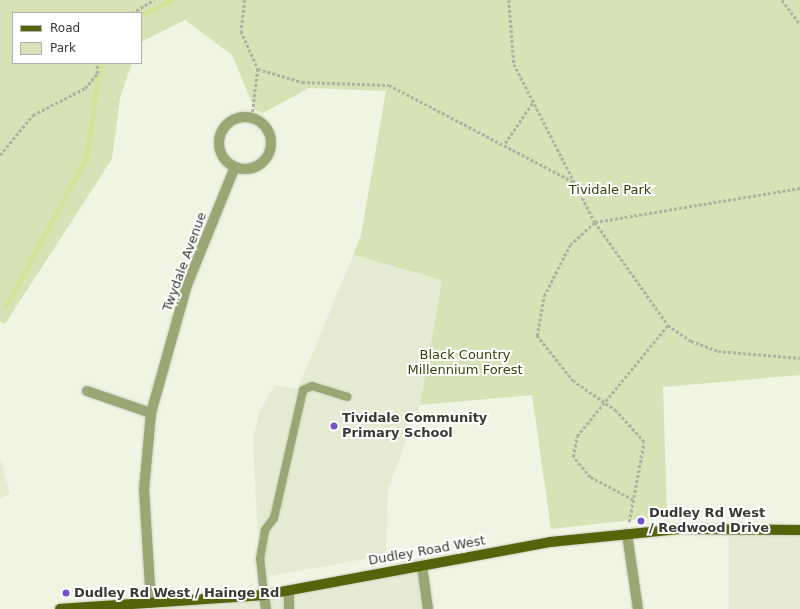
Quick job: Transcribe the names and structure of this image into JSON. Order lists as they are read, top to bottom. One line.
{"streets":{"main road":["Dudley Road West"],"street":["Twydale Avenue"]},"crossings":[["Twydale Avenue","Dudley Road West"]],"parks":["Tividale Park","Black Country Millennium Forest"],"places":["Tividale Community Primary School","Dudley Rd West / Redwood Drive","Dudley Rd West / Hainge Rd"],"legend":["Road","Park"]}
